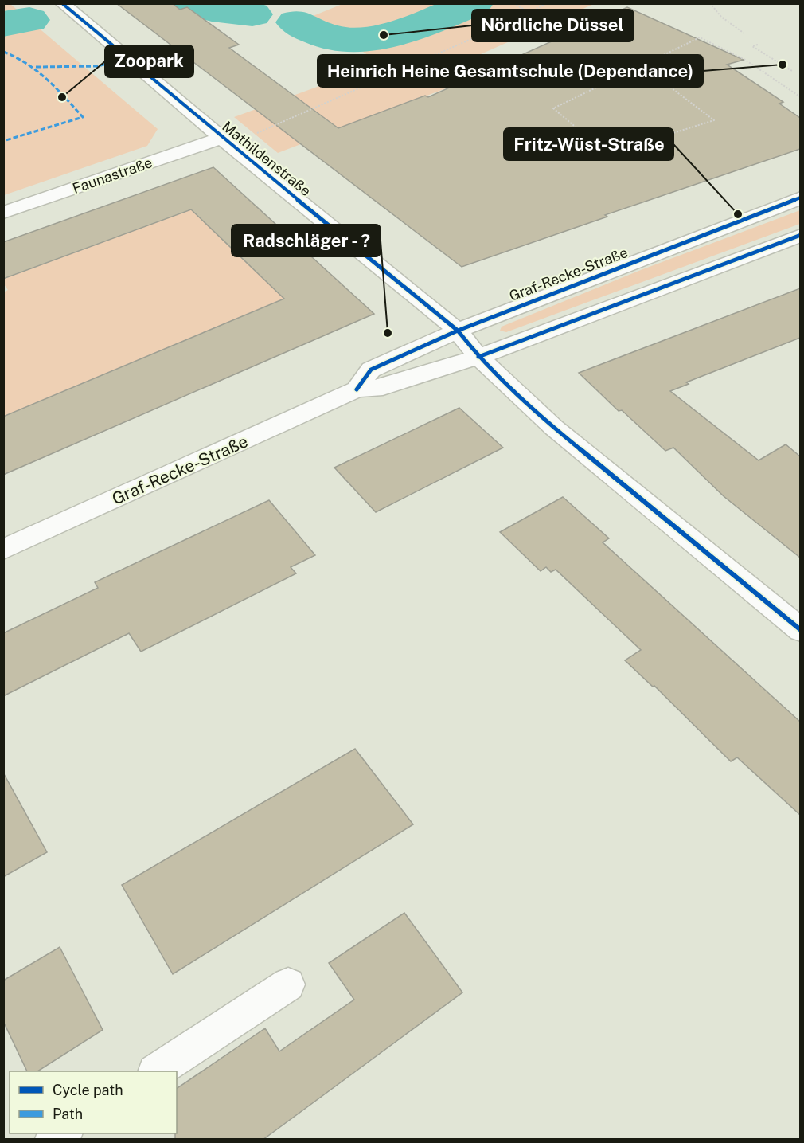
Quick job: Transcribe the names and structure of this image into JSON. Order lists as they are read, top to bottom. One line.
{"streets":{"street":["Mathildenstraße","Faunastraße","Graf-Recke-Straße"]},"crossings":[["Mathildenstraße","Faunastraße"],["Mathildenstraße","Graf-Recke-Straße"]],"places":["Nördliche Düssel","Heinrich Heine Gesamtschule (Dependance)","Zoopark","Fritz-Wüst-Straße","Radschläger - ?"],"legend":["Cycle path","Path"]}
